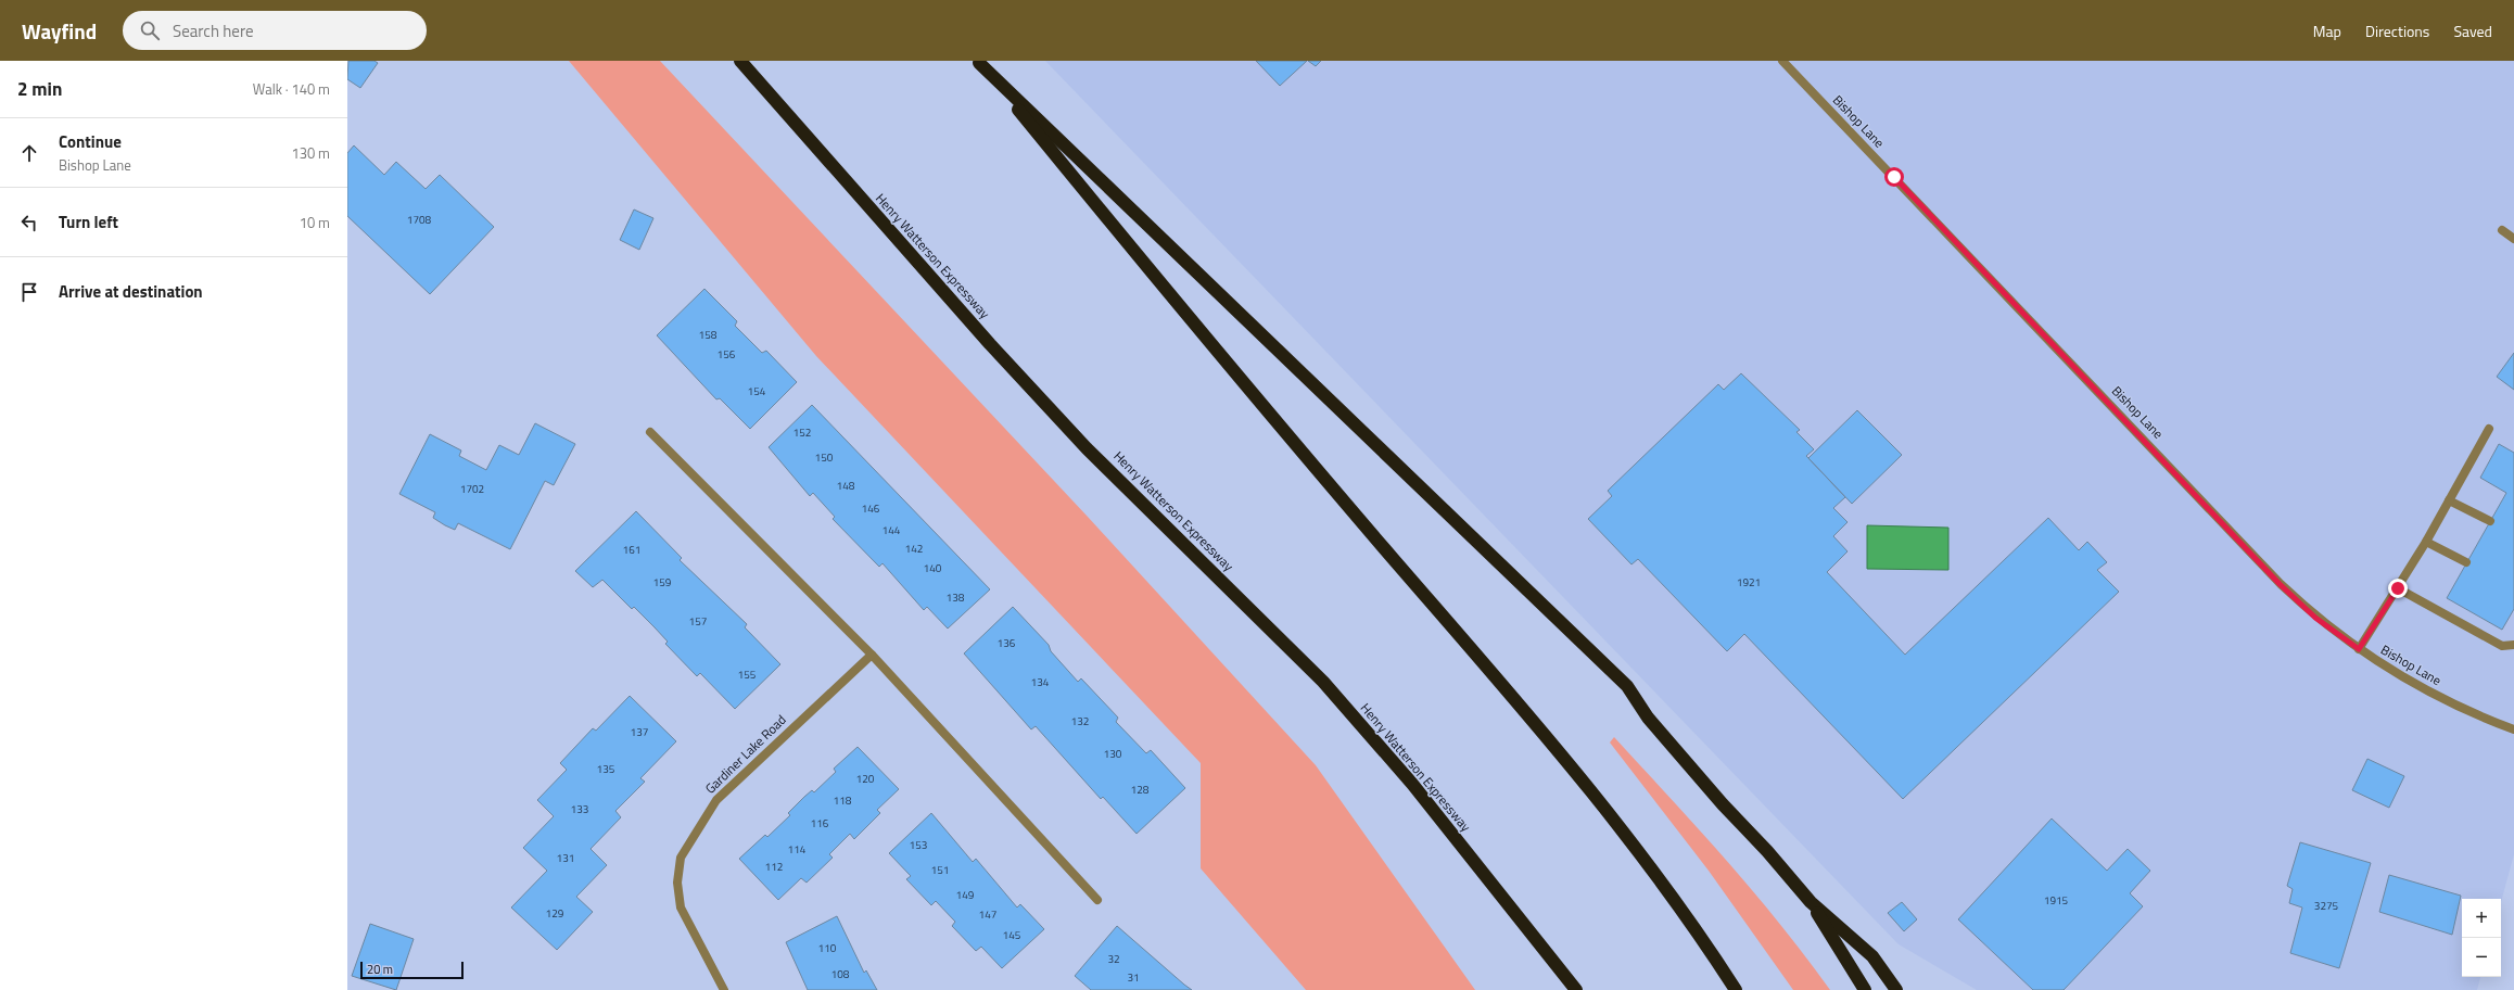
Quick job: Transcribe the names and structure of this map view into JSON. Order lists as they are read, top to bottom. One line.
{"streets":{"highway":["Henry Watterson Expressway"],"street":["Bishop Lane","Gardiner Lake Road"]},"house_numbers":["1708","158","156","154","152","150","148","1702","146","144","142","161","140","159","1921","138","157","136","155","134","132","137","130","135","120","128","118","133","116","153","114","131","112","151","149","1915","3275","129","147","145","110","32","108","31"],"scale_bar":"20 m","page":{"header":"Wayfind","search":"Search here","nav":["Map","Directions","Saved"],"heading":["2 min","Walk · 140 m"],"list":[["Continue","Bishop Lane","130 m"],["Turn left","10 m"],"Arrive at destination"],"map_buttons":["+","−"],"scale":"20 m"}}
